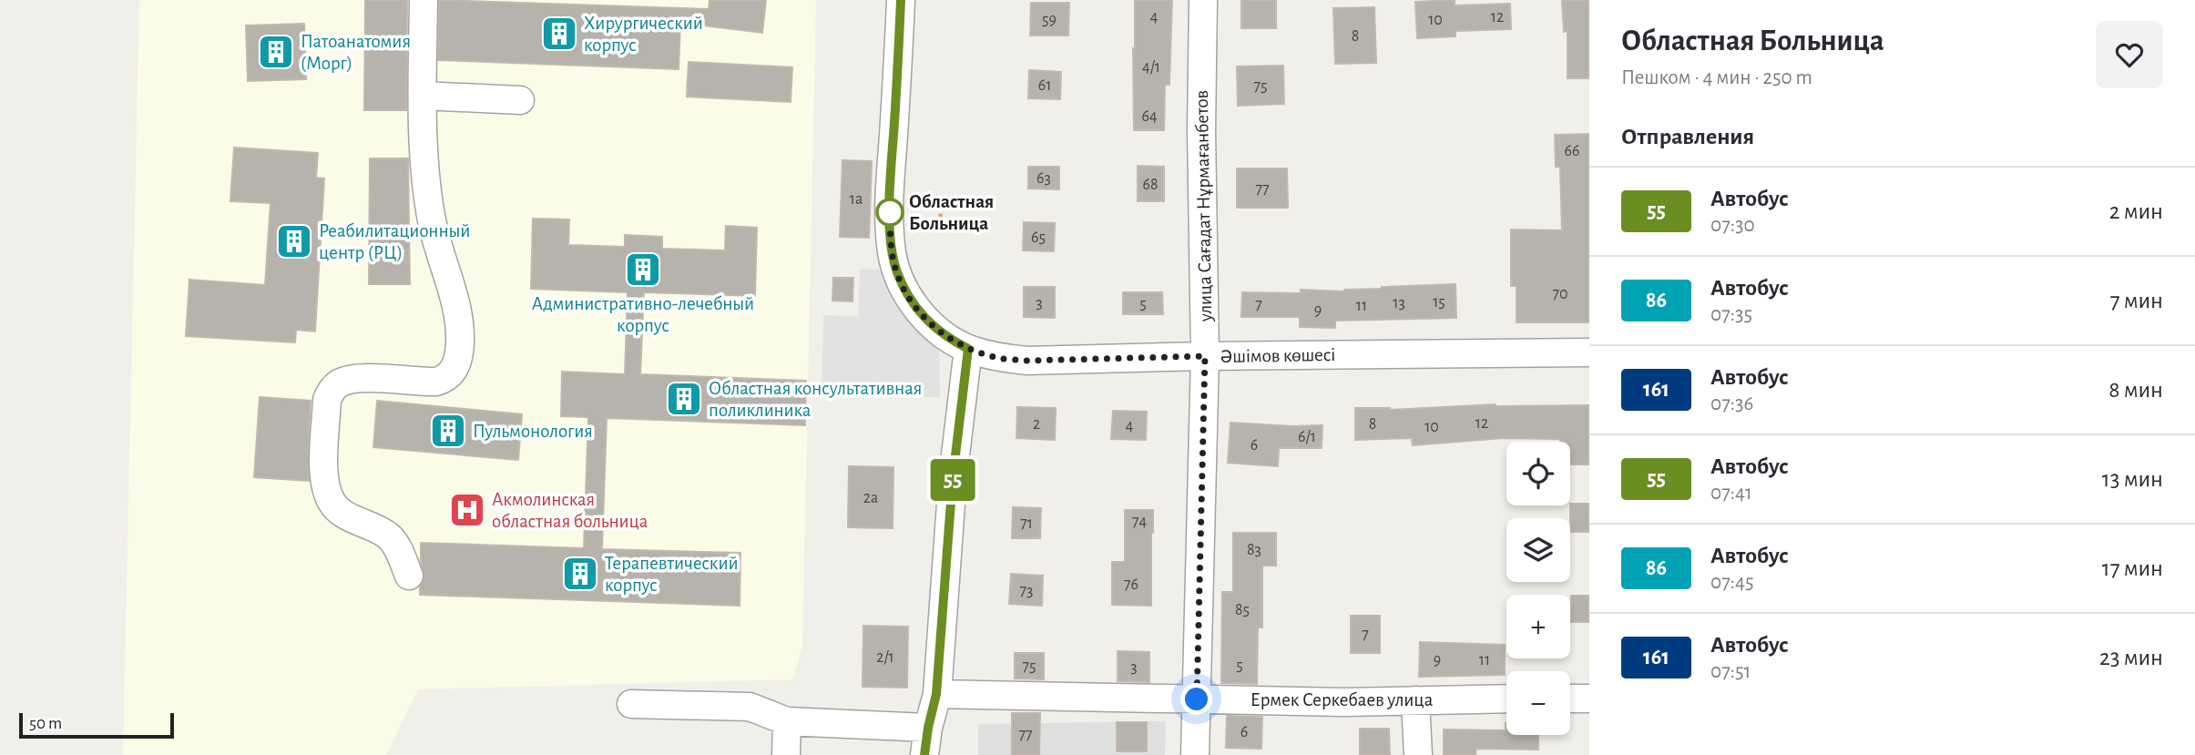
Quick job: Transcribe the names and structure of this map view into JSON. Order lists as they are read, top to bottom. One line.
{"streets":{"street":["улица Сағадат Нұрмағанбетов","Әшімов көшесі","Ермек Серкебаев улица"]},"crossings":[["улица Сағадат Нұрмағанбетов","Әшімов көшесі"],["улица Сағадат Нұрмағанбетов","Ермек Серкебаев улица"]],"places":{"building":["Хирургический корпус","Патоанатомия (Морг)","Реабилитационный центр (РЦ)","Административно-лечебный корпус","Областная консультативная поликлиника","Пульмонология","Терапевтический корпус"],"other":["Областная Больница"],"hospital":["Акмолинская областная больница"]},"lines":["bus line 55"],"house_numbers":["4","12","59","10","8","4/1","61","75","64","66","63","68","77","1а","65","70","15","3","13","5","7","11","9","12","2","8","4","10","6/1","6","2а","74","71","83","76","73","85","7","2/1","9","11","5","75","3","6","77"],"scale_bar":"50 m","page":{"on_map":"55","heading":[["Областная Больница","Пешком · 4 мин · 250 m"],"Отправления"],"list":[{"mark":"55","name":"Автобус","note":"07:30","value":"2 мин"},{"mark":"86","name":"Автобус","note":"07:35","value":"7 мин"},{"mark":"161","name":"Автобус","note":"07:36","value":"8 мин"},{"mark":"55","name":"Автобус","note":"07:41","value":"13 мин"},{"mark":"86","name":"Автобус","note":"07:45","value":"17 мин"},{"mark":"161","name":"Автобус","note":"07:51","value":"23 мин"}],"map_buttons":["+","−"],"scale":"50 m"}}
